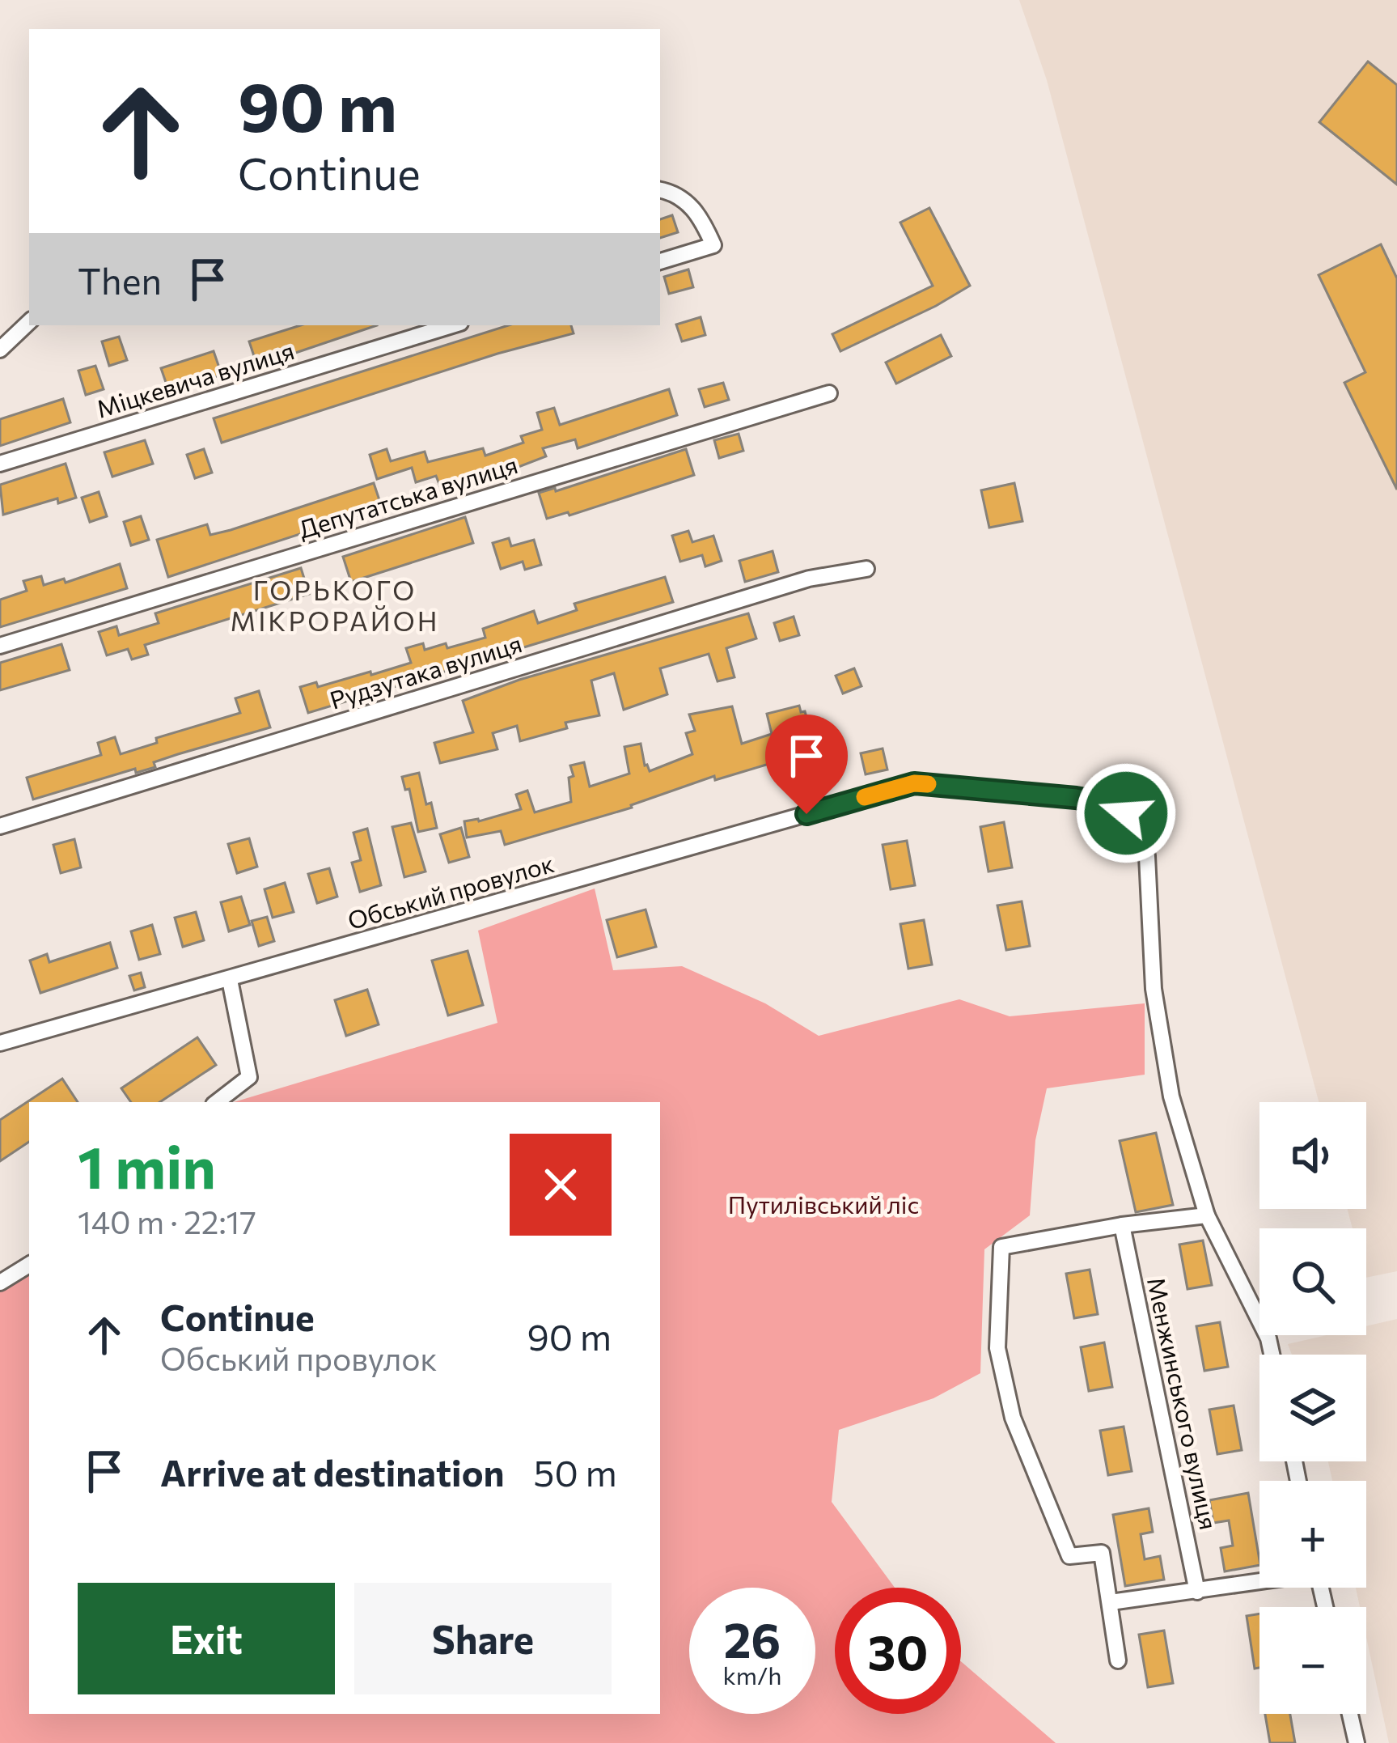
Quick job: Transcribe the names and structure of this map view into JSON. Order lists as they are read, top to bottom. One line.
{"streets":{"street":["Міцкевича вулиця","Депутатська вулиця","Рудзутака вулиця","Обський провулок","Менжинського вулиця"]},"districts":["ГОРЬКОГО МІКРОРАЙОН"],"parks":["Путилівський ліс"],"page":{"turn":["90 m","Continue"],"then":"Then","map_buttons":["+","−"],"heading":["1 min","140 m · 22:17"],"list":[{"name":"Continue","note":"Обський провулок","value":"90 m"},{"name":"Arrive at destination","value":"50 m"}],"buttons":["Exit","Share"],"speed":"26 km/h","limit":"30"}}
